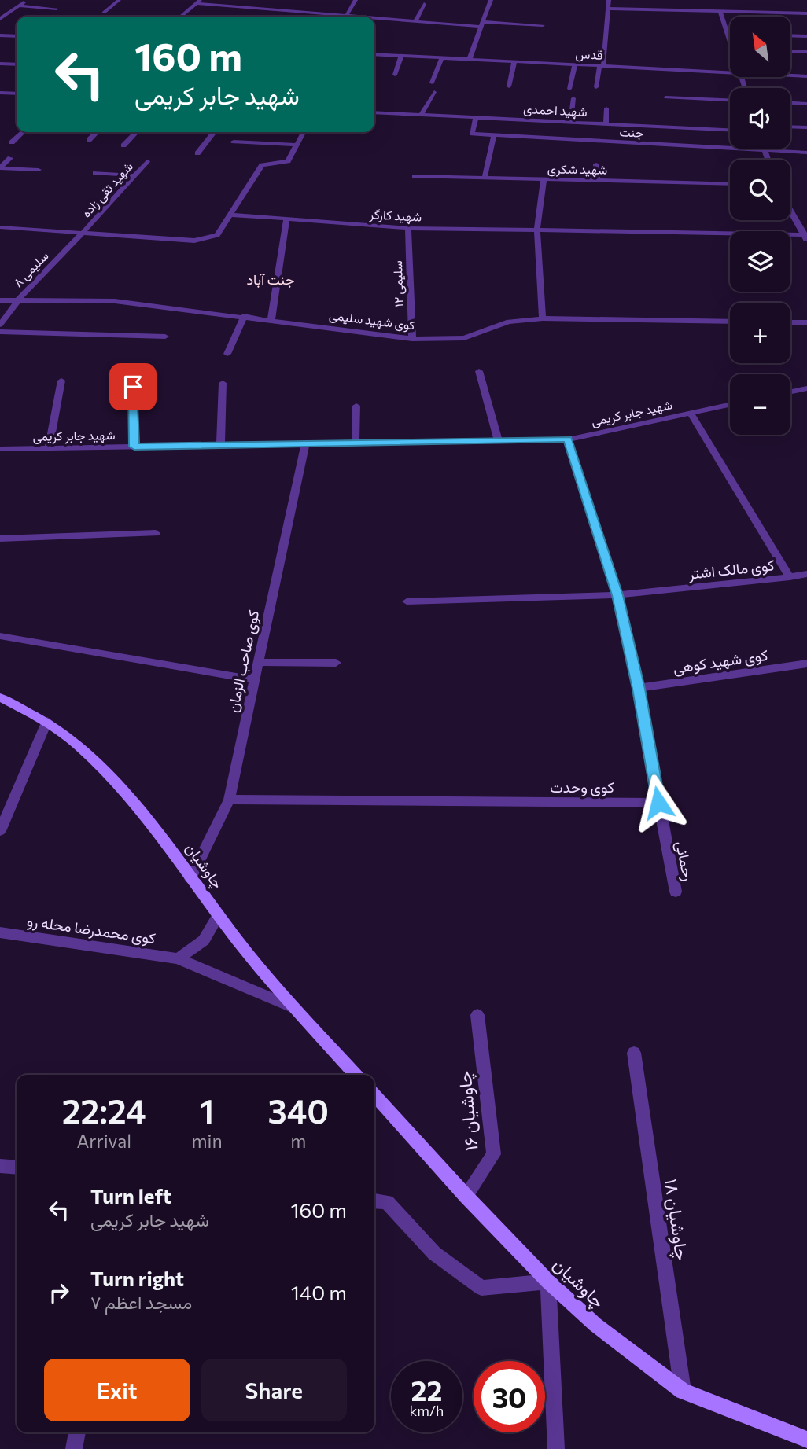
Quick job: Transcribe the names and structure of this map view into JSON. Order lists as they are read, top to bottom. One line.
{"streets":{"main road":["چاوشیان"],"street":["قدس","شهید احمدی","جنت","شهید شکری","شهید تقی زاده","شهید کارگر","سلیمی ۸","سلیمی ۱۲","کوی شهید سلیمی","شهید جابر کریمی","کوی مالک اشتر","کوی صاحب الزمان","کوی شهید کوهی","کوی وحدت","رحمانی","کوی محمدرضا محله رو","چاوشیان ۱۶","چاوشیان ۱۸"]},"crossings":[["شهید احمدی","جنت"],["شهید تقی زاده","سلیمی ۸"],["شهید کارگر","سلیمی ۱۲"],["سلیمی ۸","کوی شهید سلیمی"],["سلیمی ۱۲","کوی شهید سلیمی"],["شهید جابر کریمی","کوی مالک اشتر"],["شهید جابر کریمی","کوی صاحب الزمان"],["کوی صاحب الزمان","کوی وحدت"],["کوی صاحب الزمان","چاوشیان"],["کوی وحدت","رحمانی"],["چاوشیان","کوی محمدرضا محله رو"],["چاوشیان","چاوشیان ۱۶"],["چاوشیان","چاوشیان ۱۸"]],"districts":["جنت آباد"],"north":"top left","page":{"map_buttons":["+","−"],"turn":["160 m","شهید جابر کریمی"],"eta":["22:24","Arrival","1","min","340","m"],"list":[{"name":"Turn left","note":"شهید جابر کریمی","value":"160 m"},{"name":"Turn right","note":"مسجد اعظم ۷","value":"140 m"}],"buttons":["Exit","Share"],"speed":"22 km/h","limit":"30"}}
